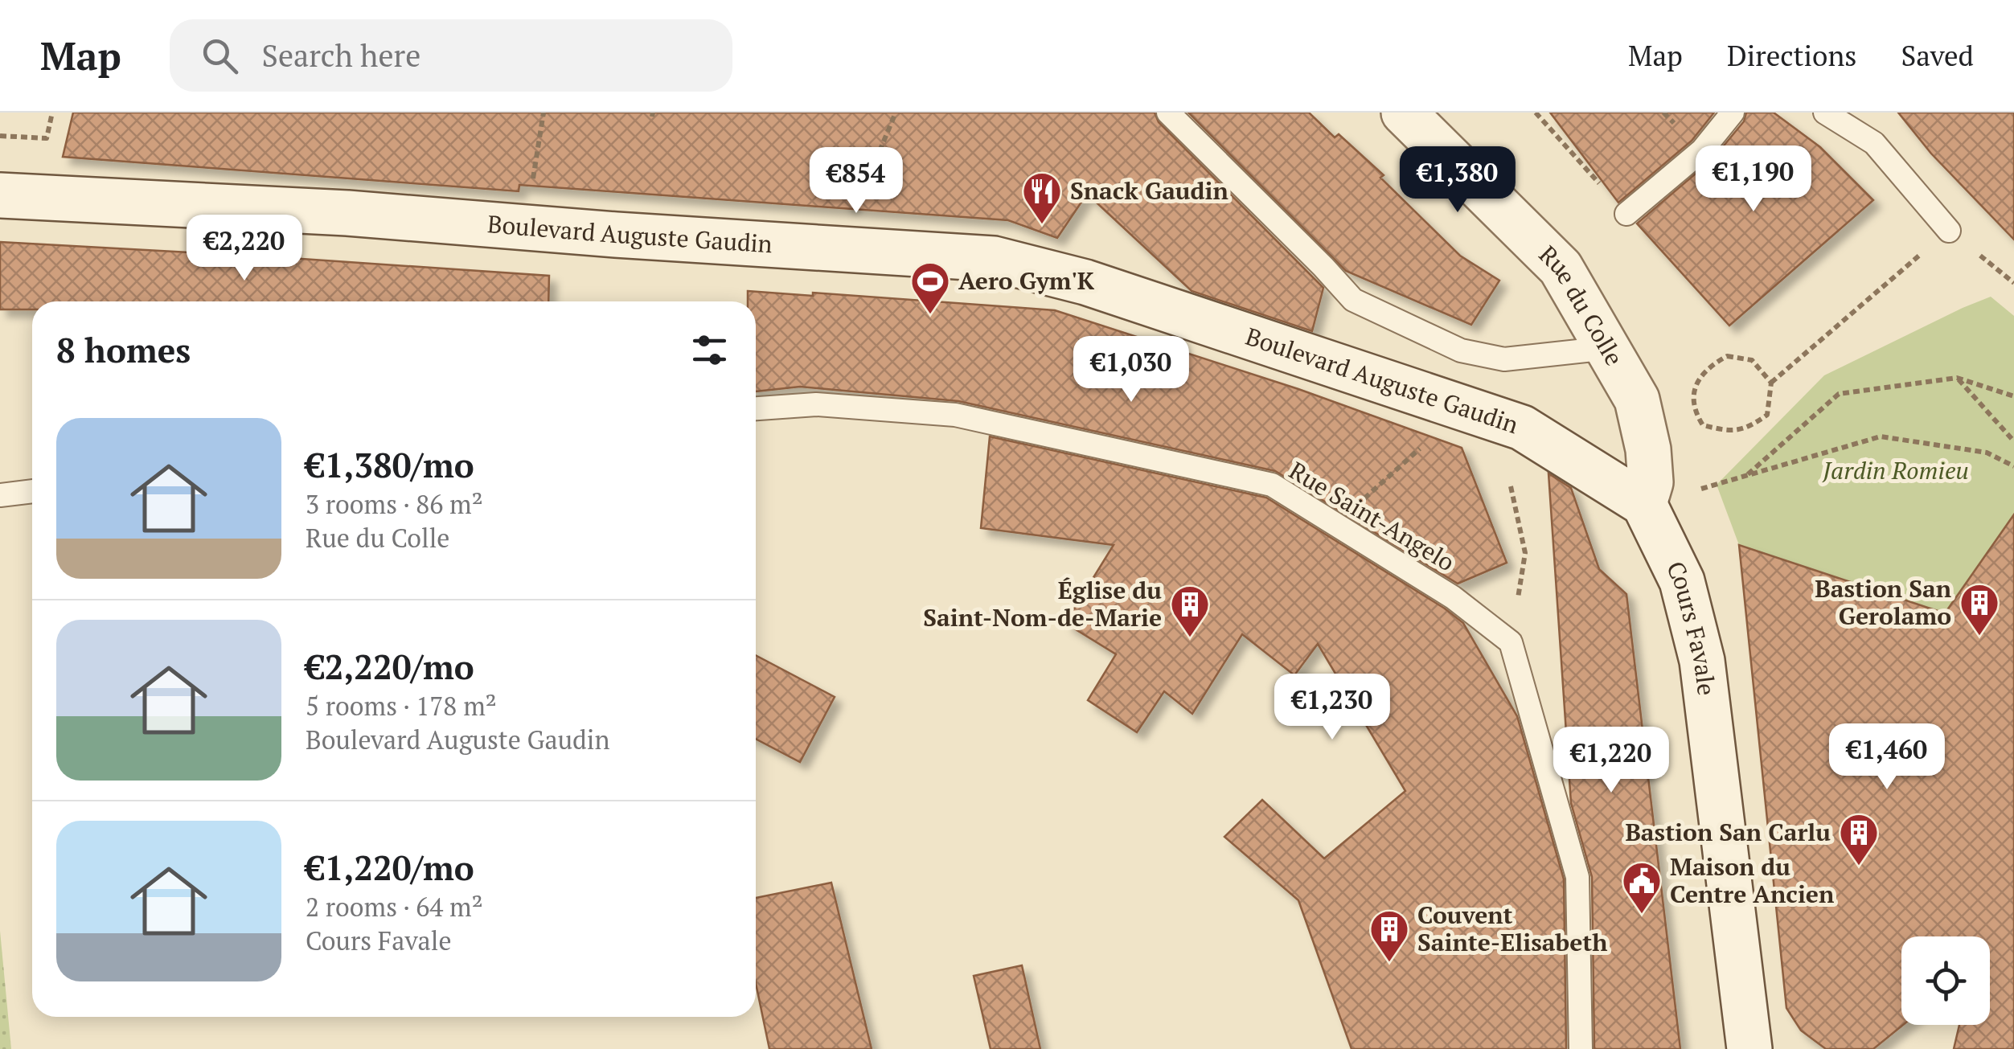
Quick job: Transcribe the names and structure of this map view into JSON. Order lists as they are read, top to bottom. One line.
{"streets":{"main road":["Boulevard Auguste Gaudin","Rue du Colle","Cours Favale"],"lane":["Rue Saint-Angelo"]},"crossings":[["Boulevard Auguste Gaudin","Rue du Colle"],["Boulevard Auguste Gaudin","Cours Favale"],["Rue du Colle","Cours Favale"]],"parks":["Jardin Romieu"],"places":{"restaurant":["Snack Gaudin"],"sports":["Aero Gym'K"],"building":["Bastion San Gerolamo","Église du Saint-Nom-de-Marie","Bastion San Carlu","Couvent Sainte-Elisabeth"],"public building":["Maison du Centre Ancien"]},"page":{"header":"Map","search":"Search here","nav":["Map","Directions","Saved"],"price":["€1,190","€1,380","€854","€2,220","€1,030","€1,230","€1,460","€1,220"],"heading":"8 homes","list":[{"name":"€1,380/mo","note":"3 rooms · 86 m² · Rue du Colle"},{"name":"€2,220/mo","note":"5 rooms · 178 m² · Boulevard Auguste Gaudin"},{"name":"€1,220/mo","note":"2 rooms · 64 m² · Cours Favale"}]}}
